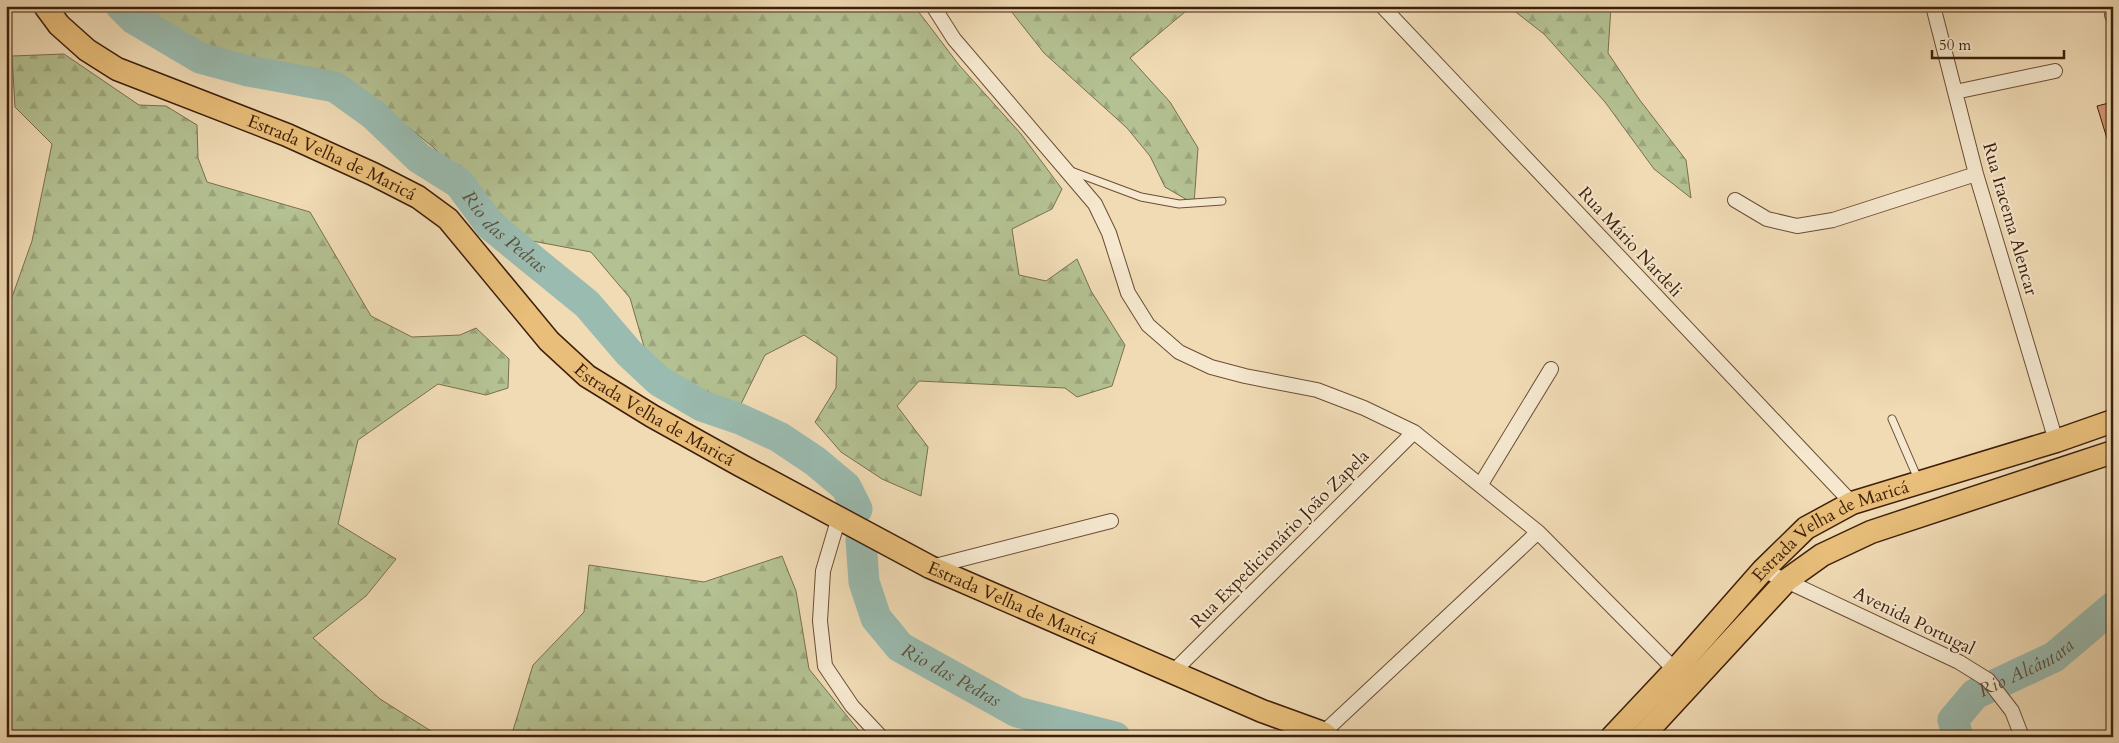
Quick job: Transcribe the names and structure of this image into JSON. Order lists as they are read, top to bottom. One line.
{"streets":{"main road":["Estrada Velha de Maricá"],"street":["Rua Iracema Alencar","Rua Mário Nardeli","Rua Expedicionário João Zapela","Avenida Portugal"]},"crossings":[["Estrada Velha de Maricá","Rua Iracema Alencar"],["Estrada Velha de Maricá","Rua Mário Nardeli"],["Estrada Velha de Maricá","Rua Expedicionário João Zapela"],["Estrada Velha de Maricá","Avenida Portugal"]],"water":["Rio das Pedras","Rio Alcântara"],"scale_bar":"50 m"}
